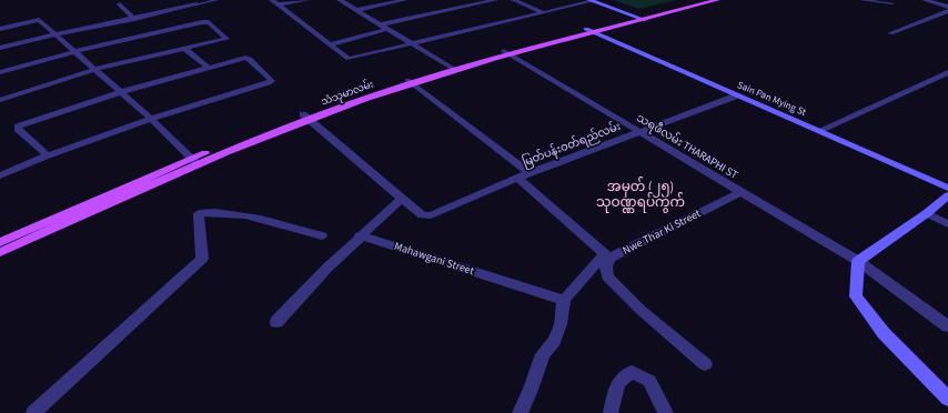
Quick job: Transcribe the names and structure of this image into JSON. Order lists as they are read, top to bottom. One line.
{"streets":{"main road":["သံသုမာလမ်း"],"street":["Sain Pan Mying St","မြတ်ပန်းဝတ်ရည်လမ်း","သရဖီလမ်း THARAPHI ST","Nwe Thar Ki Street","Mahawgani Street"]},"crossings":[["သံသုမာလမ်း","Sain Pan Mying St"],["သံသုမာလမ်း","သရဖီလမ်း THARAPHI ST"],["Sain Pan Mying St","မြတ်ပန်းဝတ်ရည်လမ်း"],["မြတ်ပန်းဝတ်ရည်လမ်း","သရဖီလမ်း THARAPHI ST"],["သရဖီလမ်း THARAPHI ST","Nwe Thar Ki Street"],["Nwe Thar Ki Street","Mahawgani Street"]],"districts":["အမှတ် (၂၅) သုဝဏ္ဏရပ်ကွက်"]}
